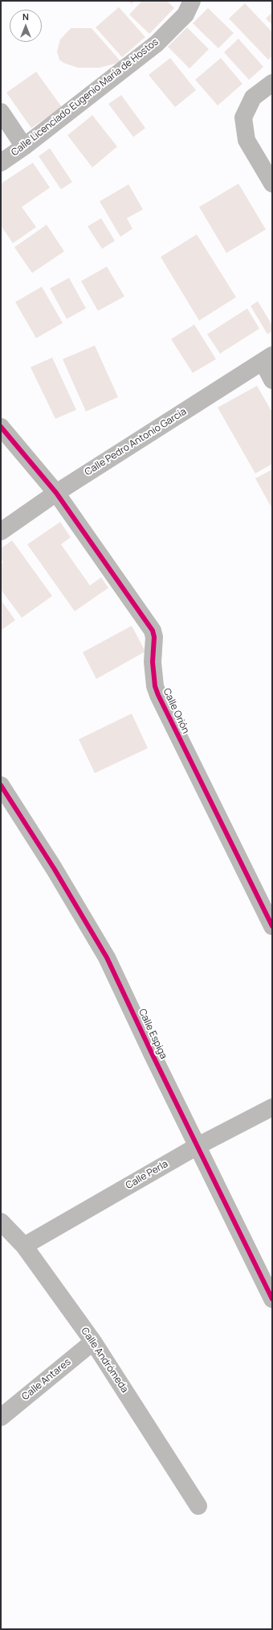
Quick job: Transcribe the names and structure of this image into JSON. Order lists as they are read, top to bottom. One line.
{"streets":{"street":["Calle Licenciado Eugenio María de Hostos","Calle Pedro Antonio García","Calle Orión","Calle Espiga","Calle Perla","Calle Andrómeda","Calle Antares"]},"crossings":[["Calle Pedro Antonio García","Calle Orión"],["Calle Espiga","Calle Perla"],["Calle Perla","Calle Andrómeda"],["Calle Andrómeda","Calle Antares"]],"north":"top"}
